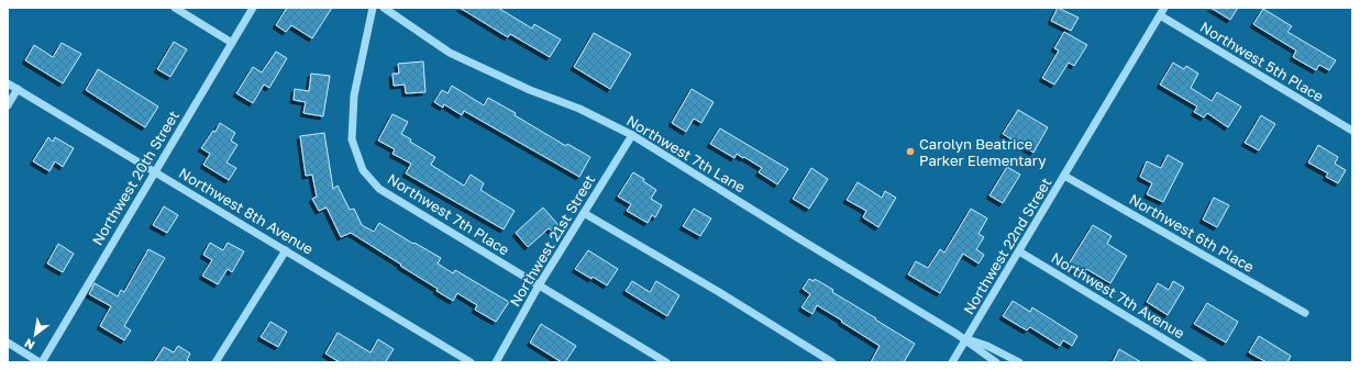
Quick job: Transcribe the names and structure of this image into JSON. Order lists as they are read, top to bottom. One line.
{"streets":{"street":["Northwest 5th Place","Northwest 7th Lane","Northwest 20th Street","Northwest 8th Avenue","Northwest 7th Place","Northwest 6th Place","Northwest 21st Street","Northwest 22nd Street","Northwest 7th Avenue"]},"crossings":[["Northwest 5th Place","Northwest 22nd Street"],["Northwest 7th Lane","Northwest 21st Street"],["Northwest 7th Lane","Northwest 22nd Street"],["Northwest 20th Street","Northwest 8th Avenue"],["Northwest 7th Place","Northwest 21st Street"],["Northwest 6th Place","Northwest 22nd Street"],["Northwest 22nd Street","Northwest 7th Avenue"]],"places":["Carolyn Beatrice Parker Elementary"],"north":"bottom left"}
